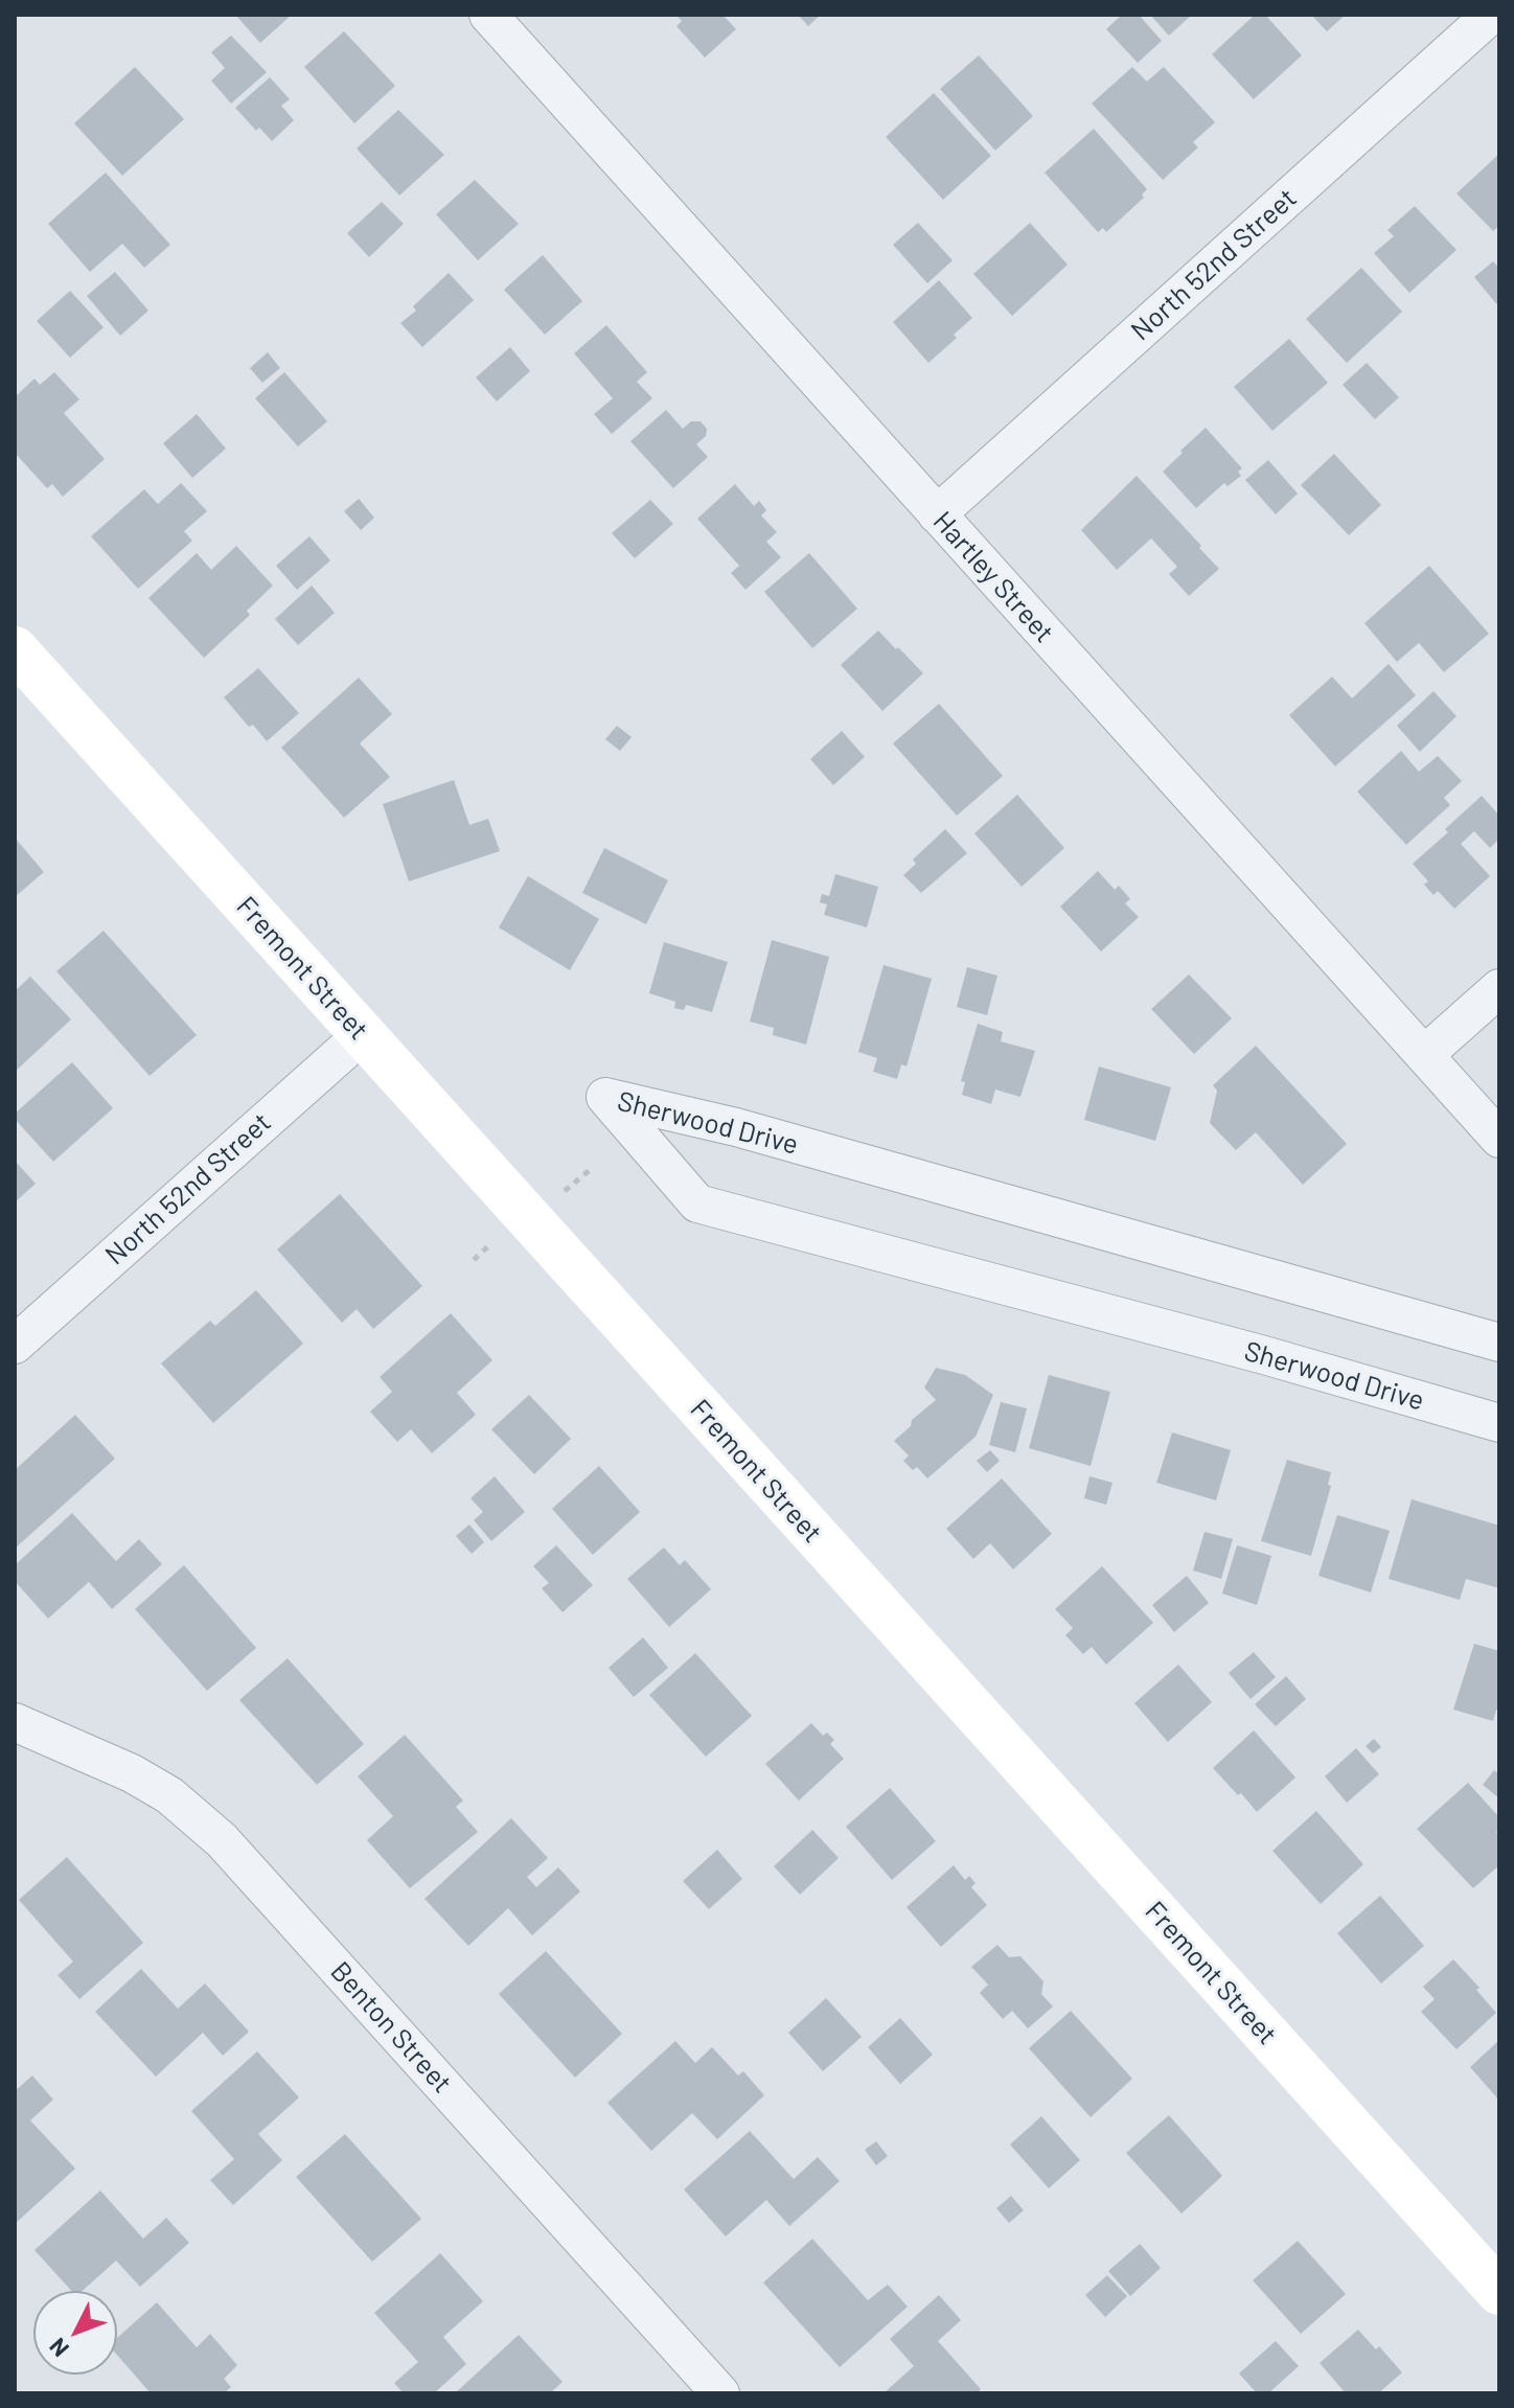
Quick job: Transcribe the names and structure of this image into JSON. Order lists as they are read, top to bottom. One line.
{"streets":{"street":["North 52nd Street","Hartley Street","Fremont Street","Sherwood Drive","Benton Street"]},"crossings":[["North 52nd Street","Hartley Street"],["North 52nd Street","Fremont Street"]],"north":"bottom left"}
